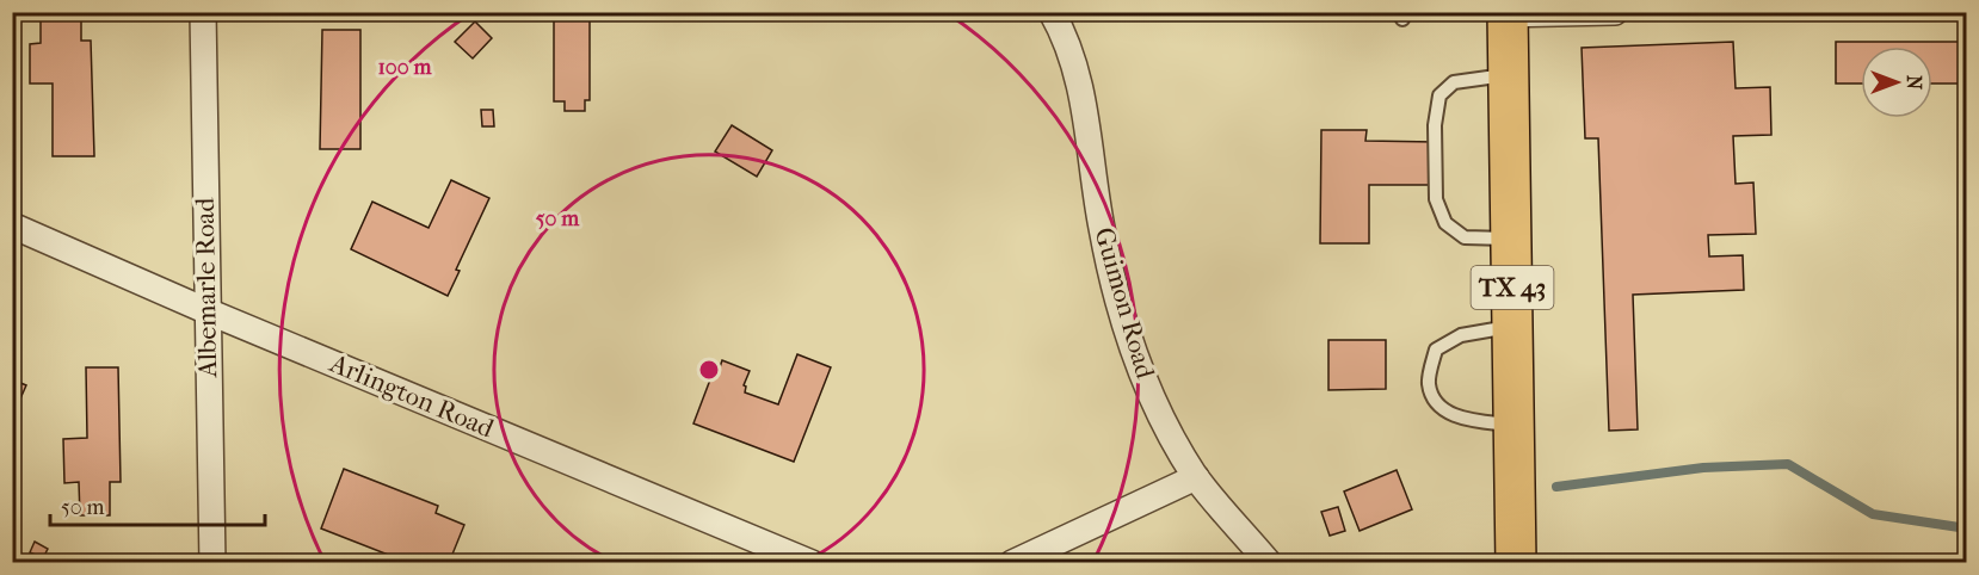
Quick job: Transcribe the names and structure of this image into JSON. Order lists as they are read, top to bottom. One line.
{"streets":{"main road":["TX 43"],"street":["Albemarle Road","Guimon Road","Arlington Road"]},"crossings":[["Albemarle Road","Arlington Road"]],"scale_bar":"50 m","north":"right","rings":["100 m","50 m"]}
